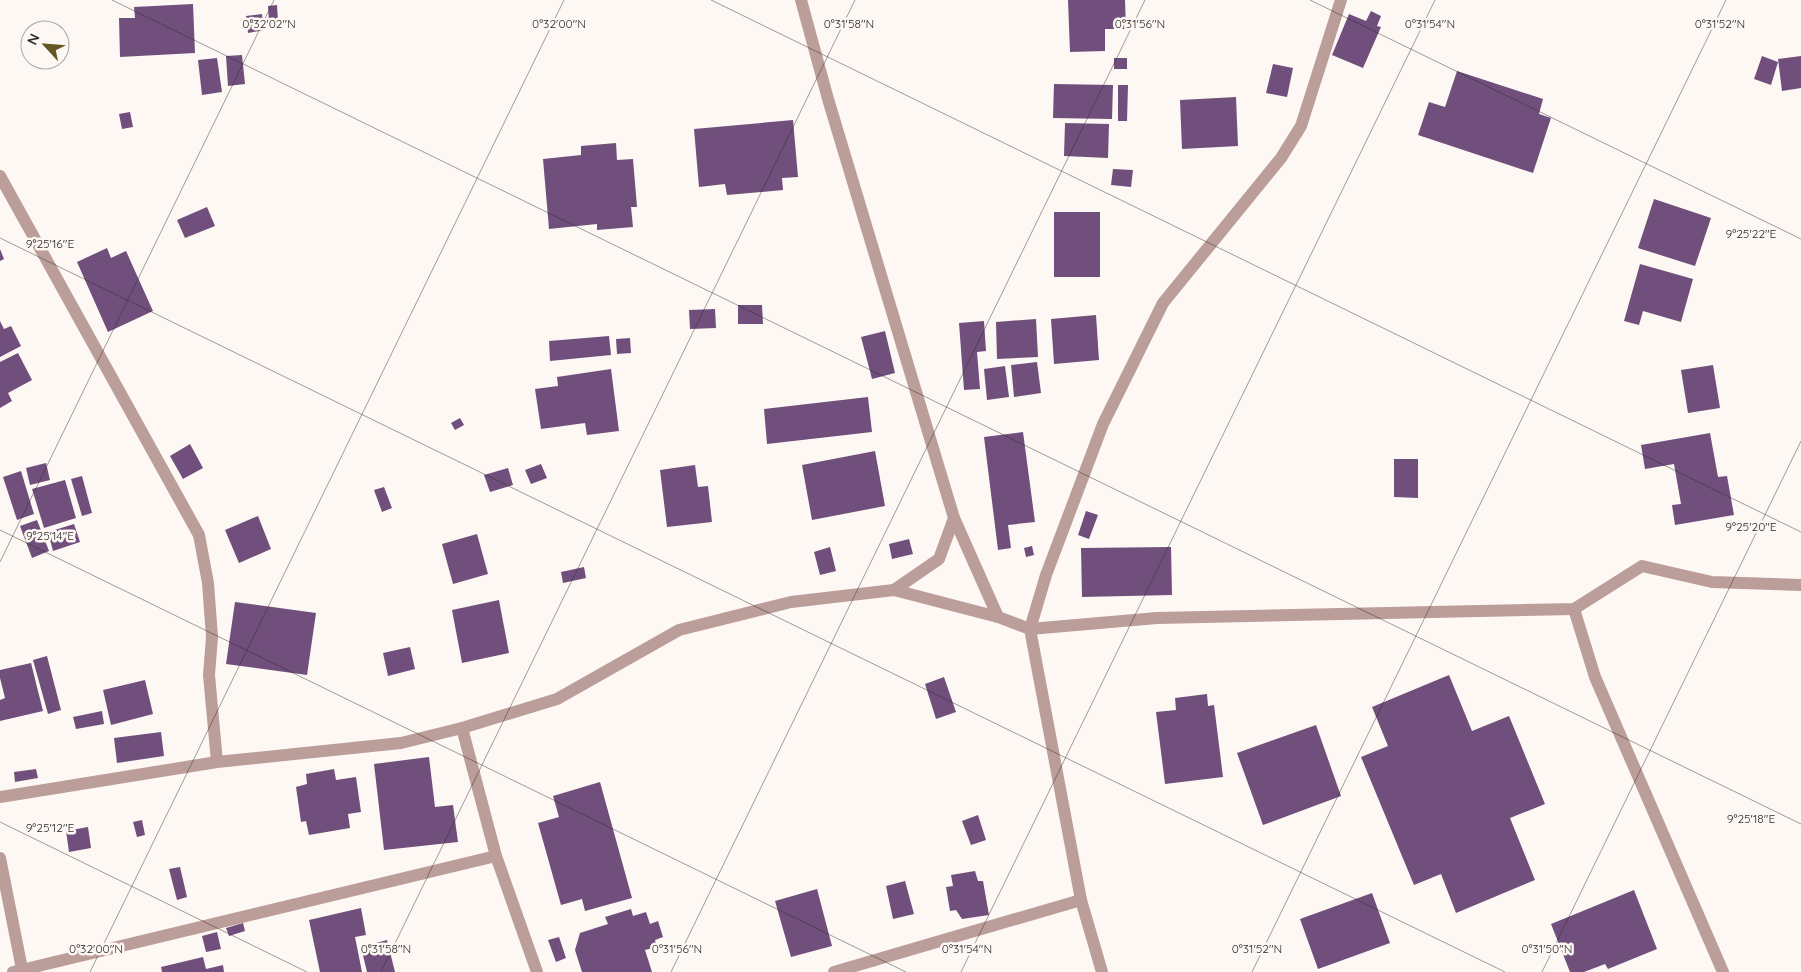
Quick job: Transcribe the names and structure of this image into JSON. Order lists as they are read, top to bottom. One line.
{"north":"top left","coordinates":["0°32'02\"N","0°32'00\"N","0°31'58\"N","0°31'56\"N","0°31'54\"N","0°31'52\"N","9°25'22\"E","9°25'16\"E","9°25'20\"E","9°25'14\"E","9°25'18\"E","9°25'12\"E","0°31'50\"N"]}
